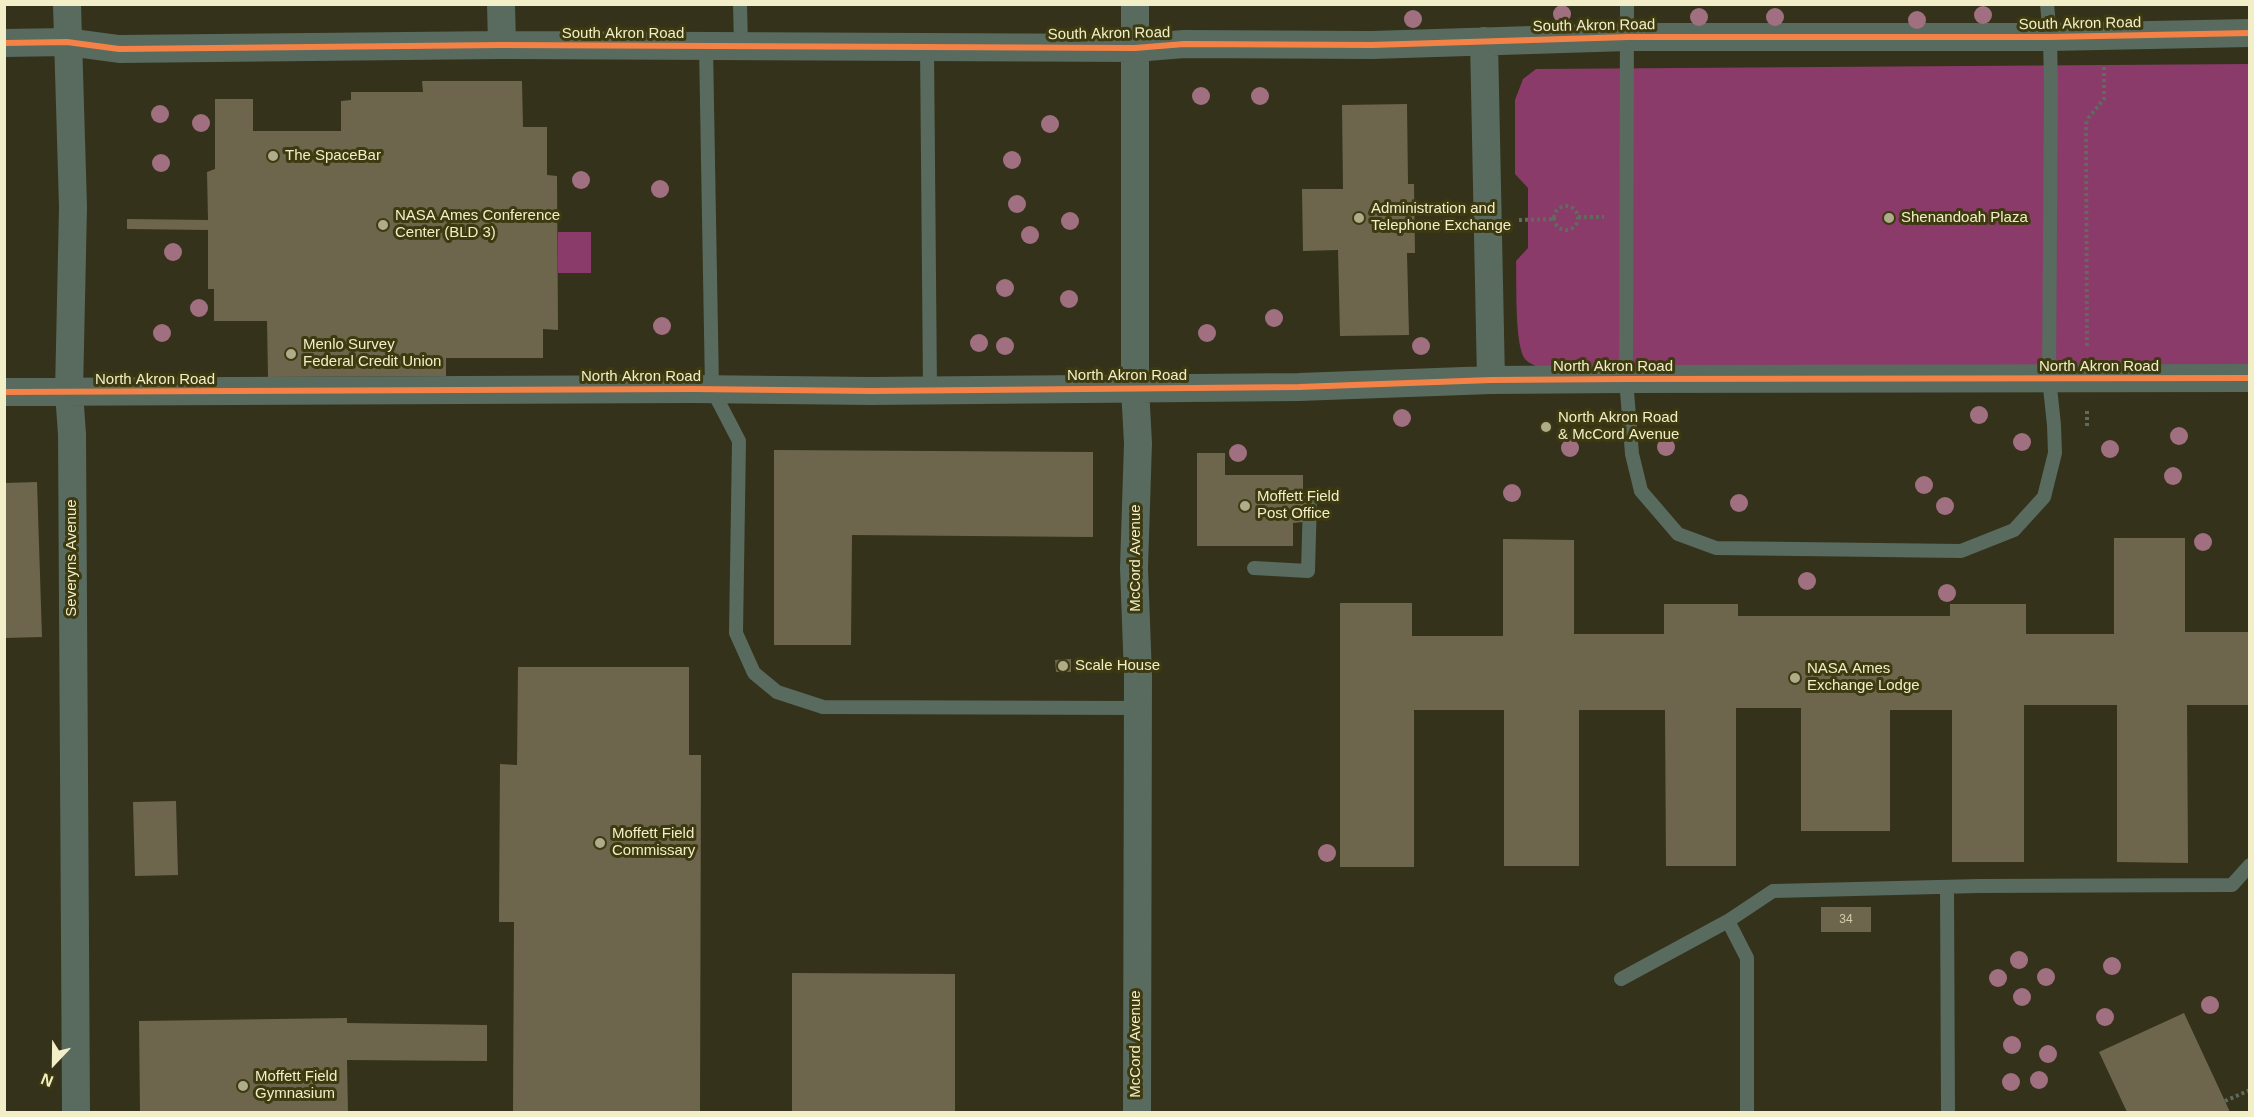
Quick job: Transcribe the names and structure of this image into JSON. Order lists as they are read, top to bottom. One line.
{"streets":{"street":["South Akron Road","North Akron Road","Severyns Avenue","McCord Avenue"]},"crossings":[["South Akron Road","Severyns Avenue"],["South Akron Road","McCord Avenue"],["North Akron Road","Severyns Avenue"],["North Akron Road","McCord Avenue"]],"places":["The SpaceBar","Administration and Telephone Exchange","Shenandoah Plaza","NASA Ames Conference Center (BLD 3)","Menlo Survey Federal Credit Union","North Akron Road & McCord Avenue","Moffett Field Post Office","Scale House","NASA Ames Exchange Lodge","Moffett Field Commissary","Moffett Field Gymnasium"],"house_numbers":["34"],"north":"bottom"}
